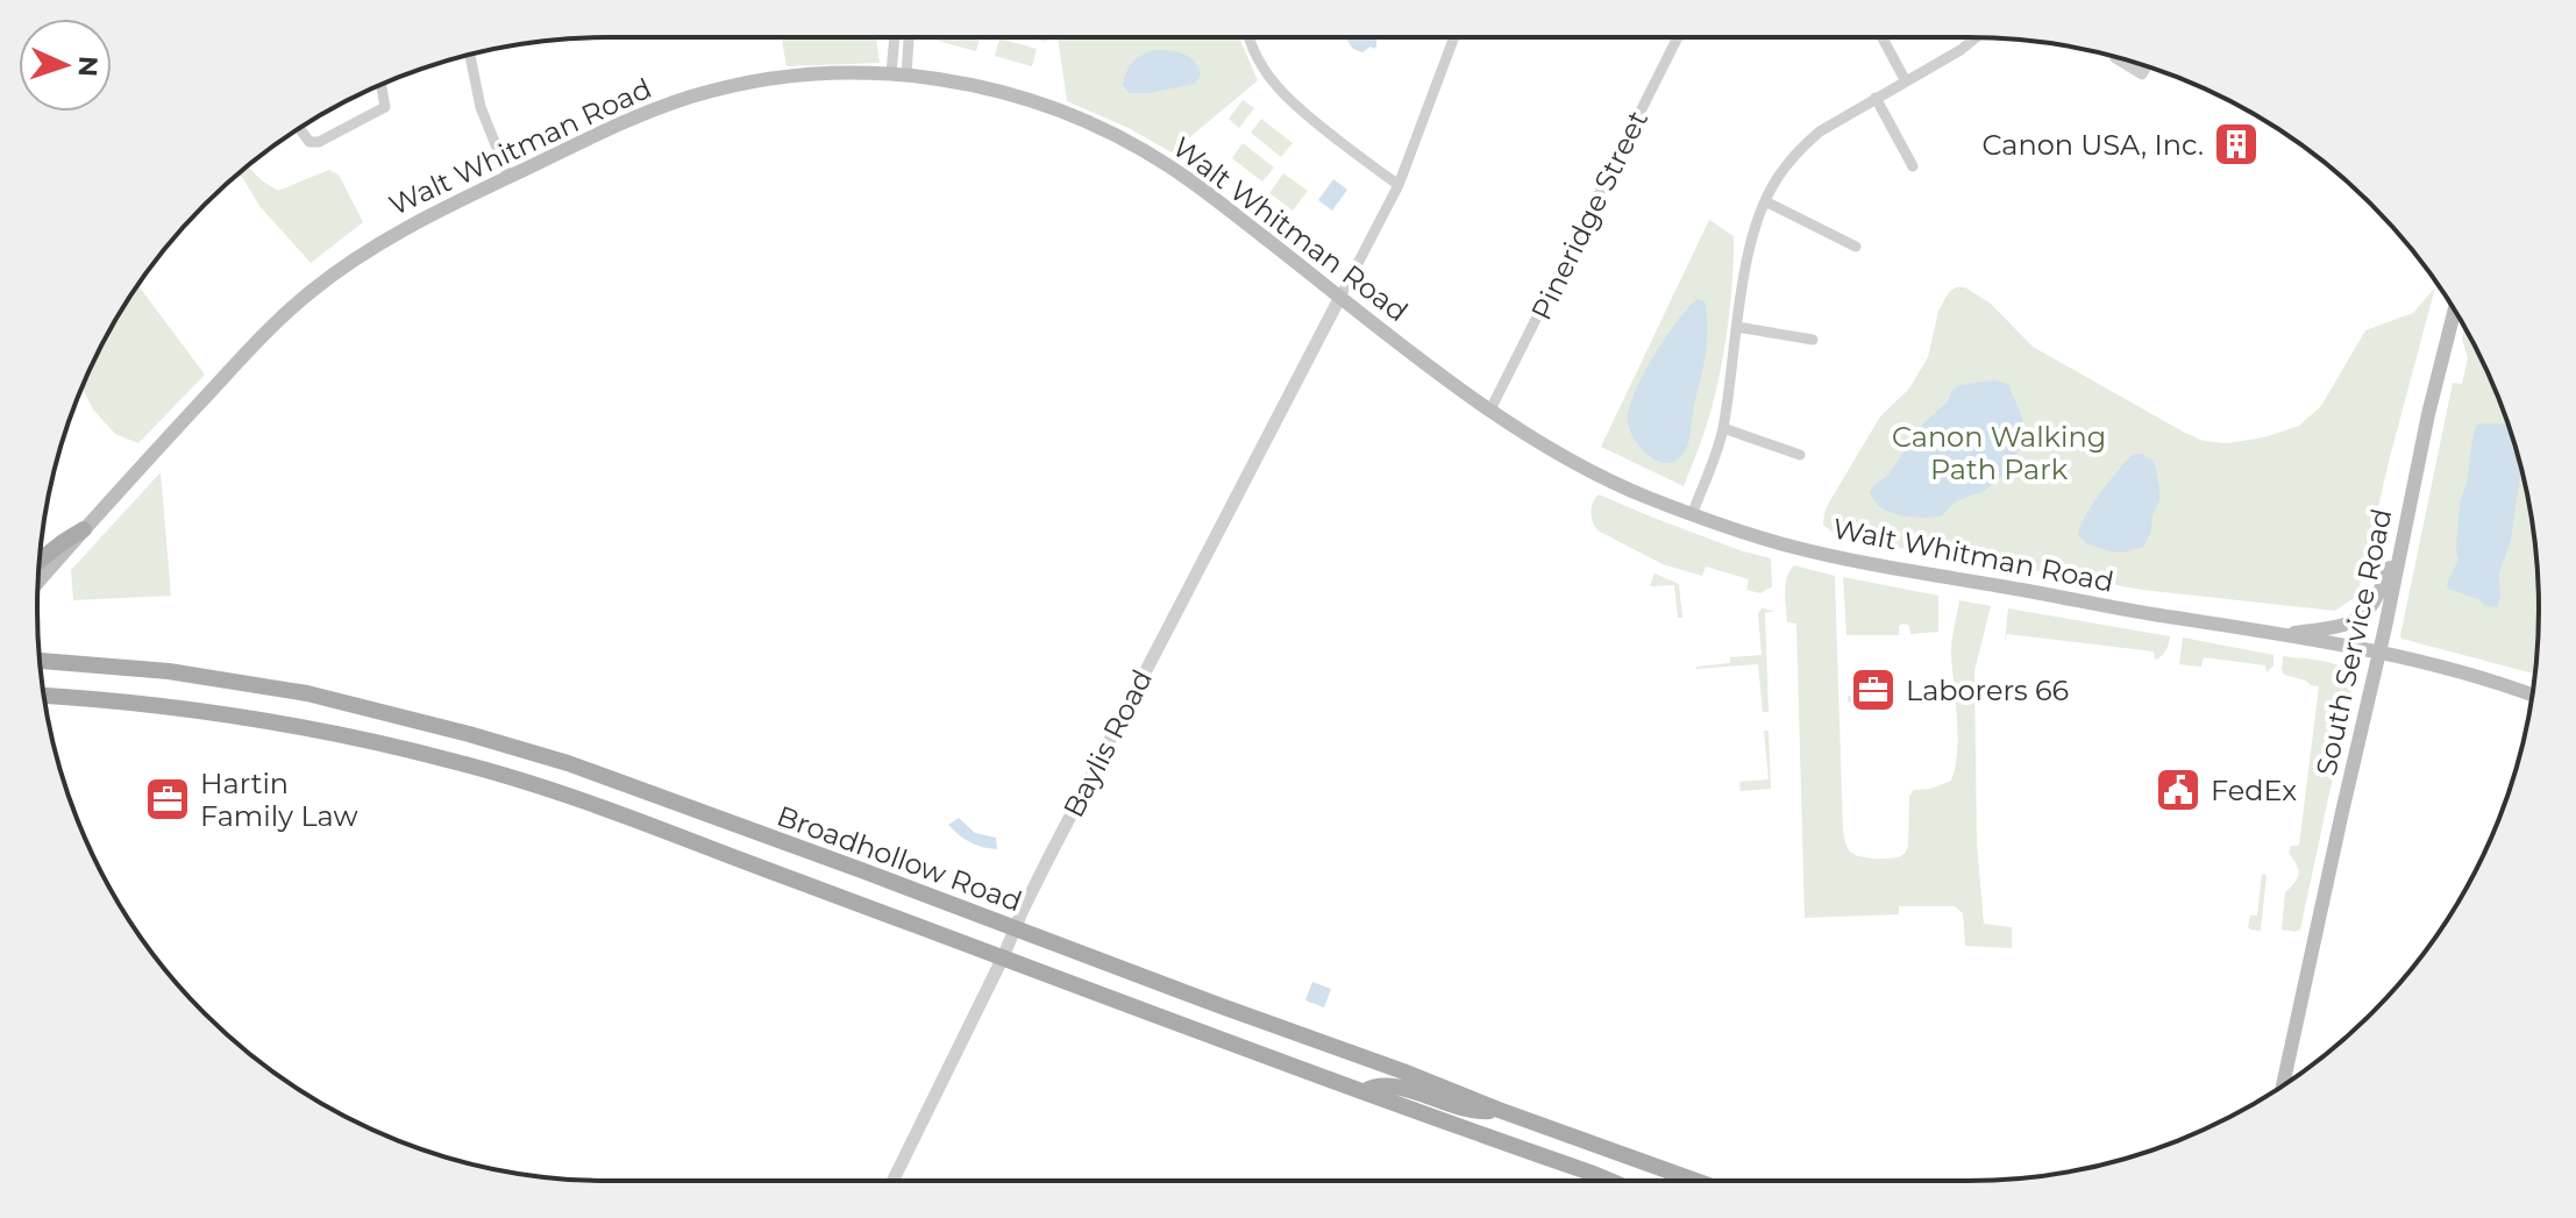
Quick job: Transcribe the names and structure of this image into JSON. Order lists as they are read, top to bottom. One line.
{"streets":{"main road":["Walt Whitman Road","South Service Road","Broadhollow Road"],"street":["Pineridge Street","Baylis Road"]},"crossings":[["Walt Whitman Road","Pineridge Street"],["Walt Whitman Road","South Service Road"],["Walt Whitman Road","Baylis Road"],["Baylis Road","Broadhollow Road"]],"parks":["Canon Walking Path Park"],"places":{"building":["Canon USA, Inc."],"office":["Laborers 66","Hartin Family Law"],"public building":["FedEx"]},"north":"right"}
